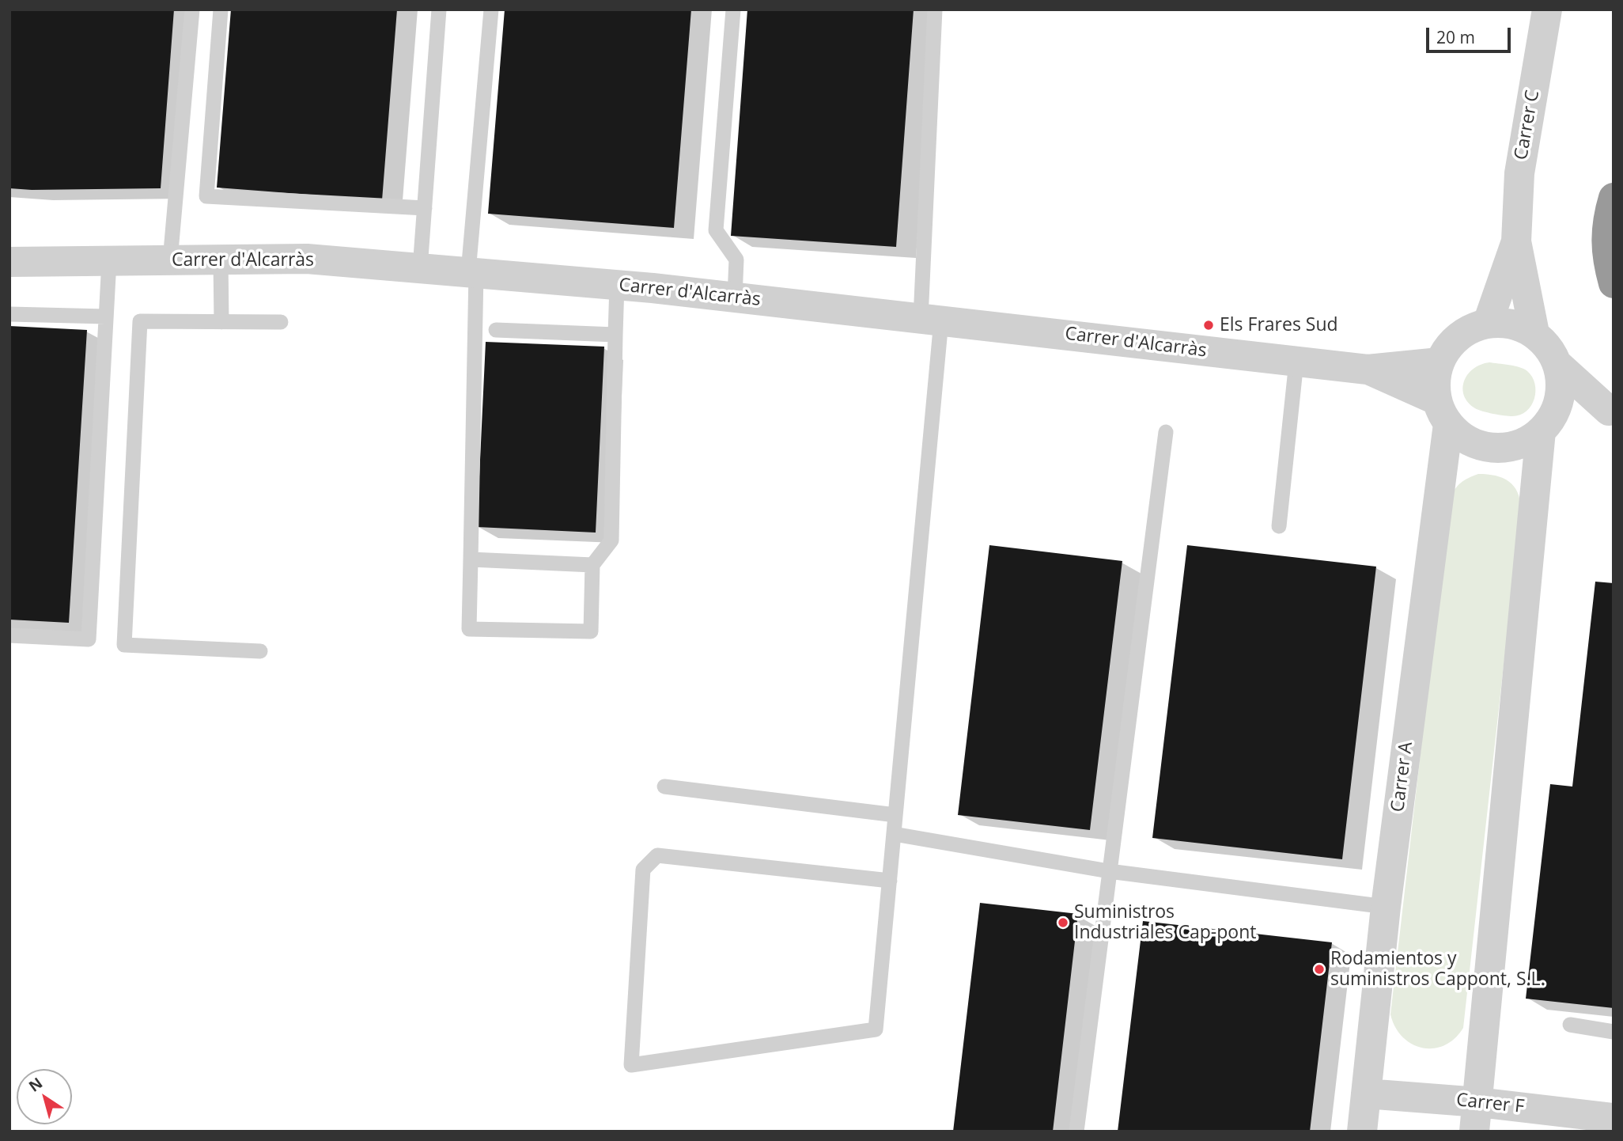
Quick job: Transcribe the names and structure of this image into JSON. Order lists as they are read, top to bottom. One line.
{"streets":{"street":["Carrer C","Carrer d'Alcarràs","Carrer A","Carrer F"]},"crossings":[["Carrer C","Carrer d'Alcarràs"],["Carrer C","Carrer A"],["Carrer d'Alcarràs","Carrer A"],["Carrer A","Carrer F"]],"places":["Els Frares Sud","Suministros Industriales Cap-pont","Rodamientos y suministros Cappont, S.L."],"scale_bar":"20 m","north":"top left"}
